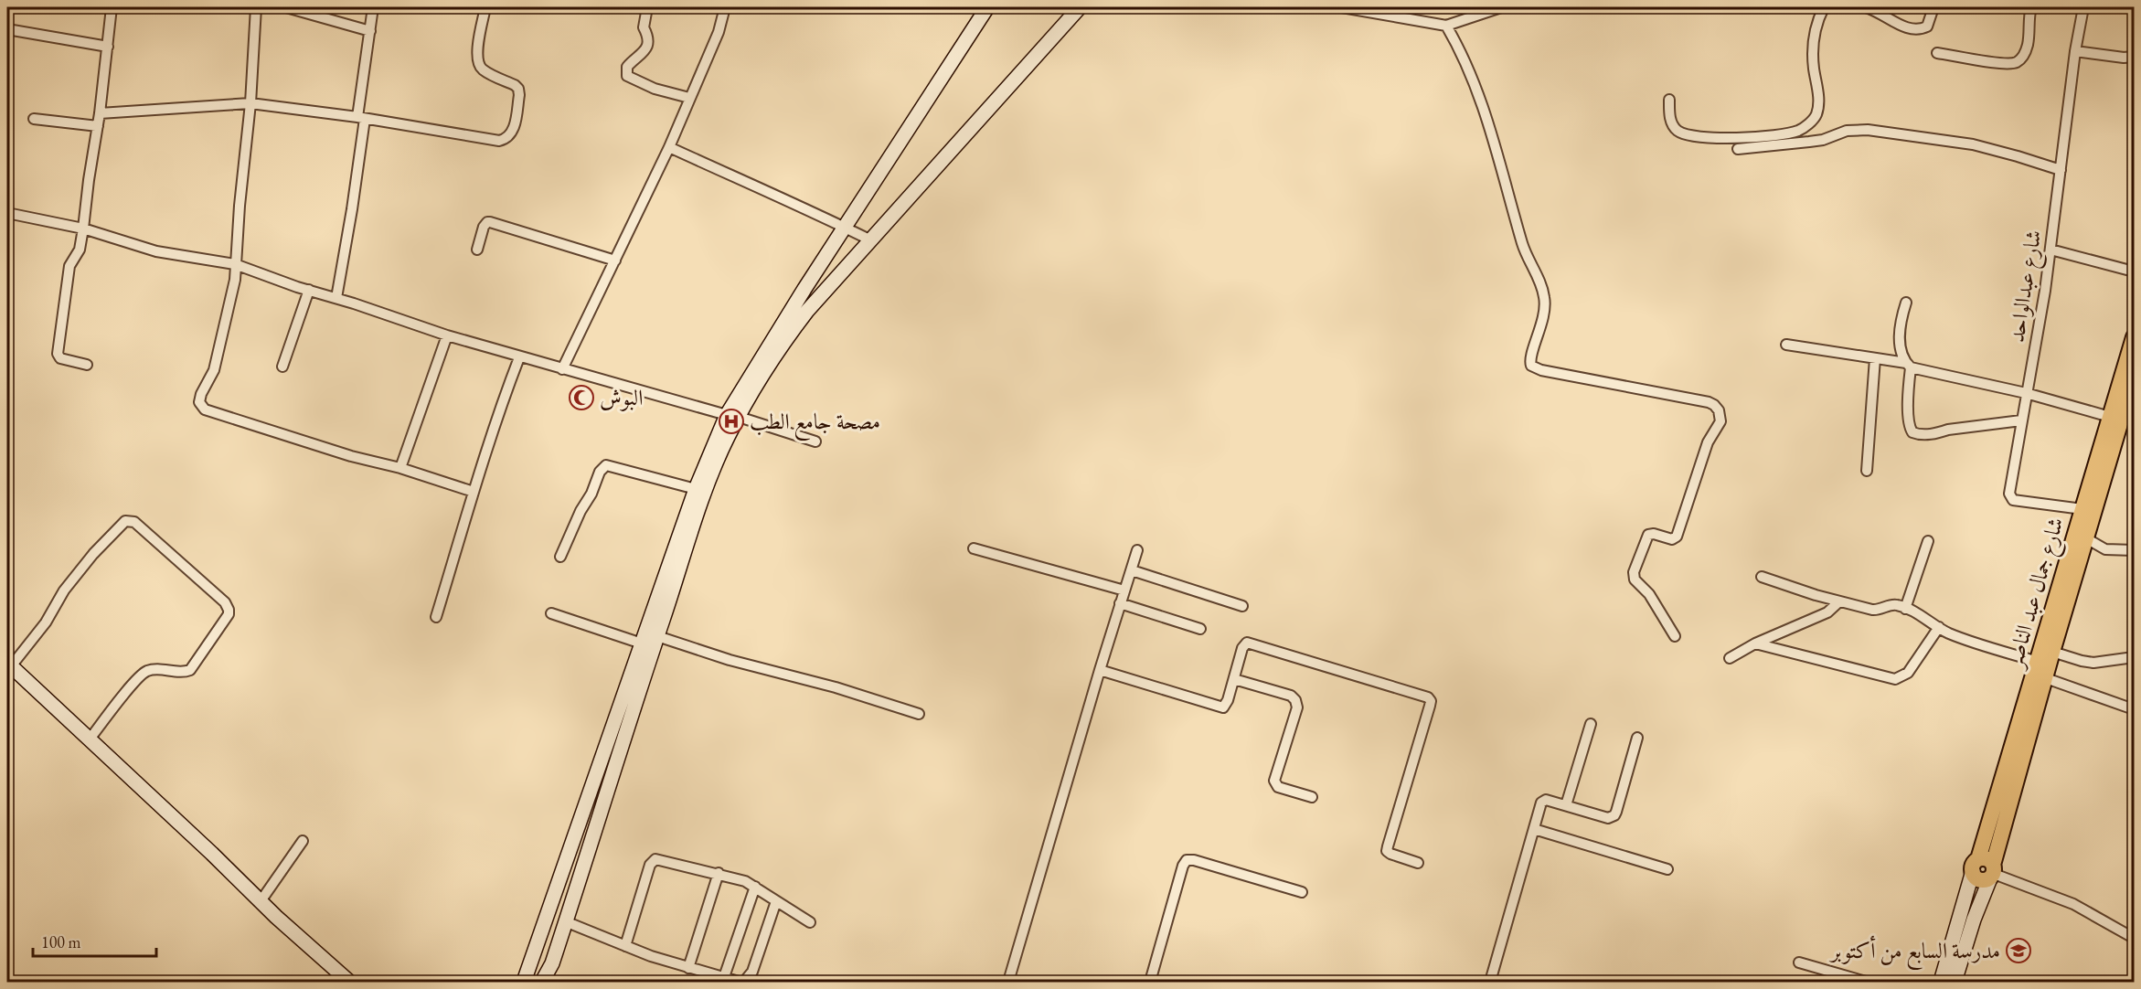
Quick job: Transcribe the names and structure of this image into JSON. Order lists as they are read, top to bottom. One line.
{"streets":{"main road":["شارع جمال عبد الناصر"],"street":["شارع عبدالواحد"]},"crossings":[["شارع عبدالواحد","شارع جمال عبد الناصر"]],"places":{"mosque":["البوش"],"hospital":["مصحة جامع الطب"],"school or university":["مدرسة السابع من أكتوبر"]},"scale_bar":"100 m"}
